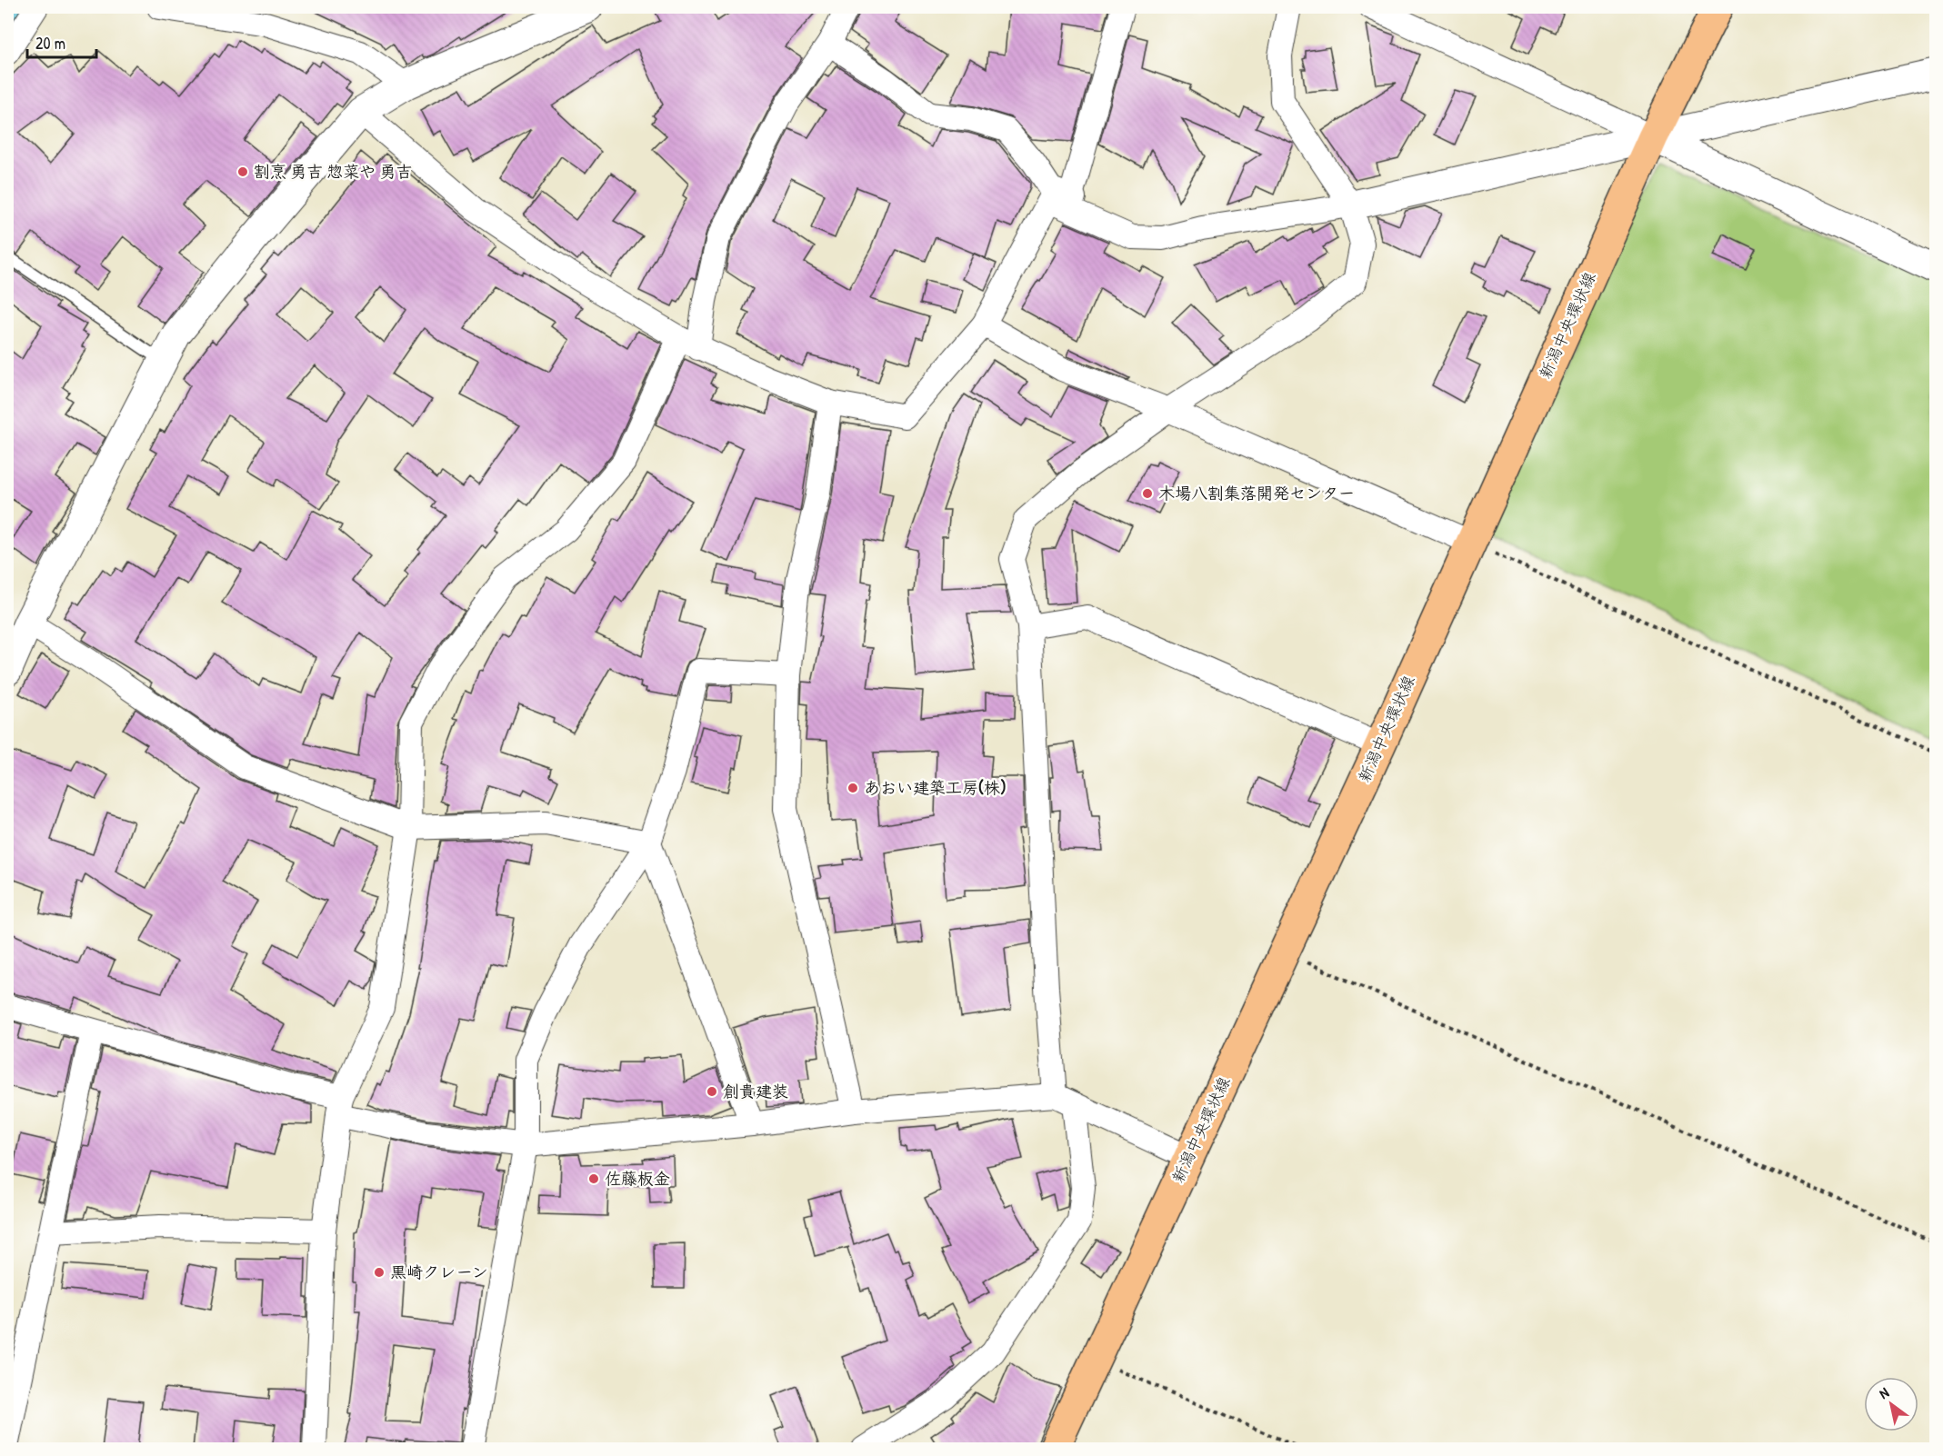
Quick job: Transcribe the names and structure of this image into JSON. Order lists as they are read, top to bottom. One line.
{"streets":{"main road":["新潟中央環状線"]},"places":["割烹 勇吉 惣菜や 勇吉","木場八割集落開発センター","あおい建築工房(株)","創貴建装","佐藤板金","黒崎クレーン"],"scale_bar":"20 m","north":"top left"}
